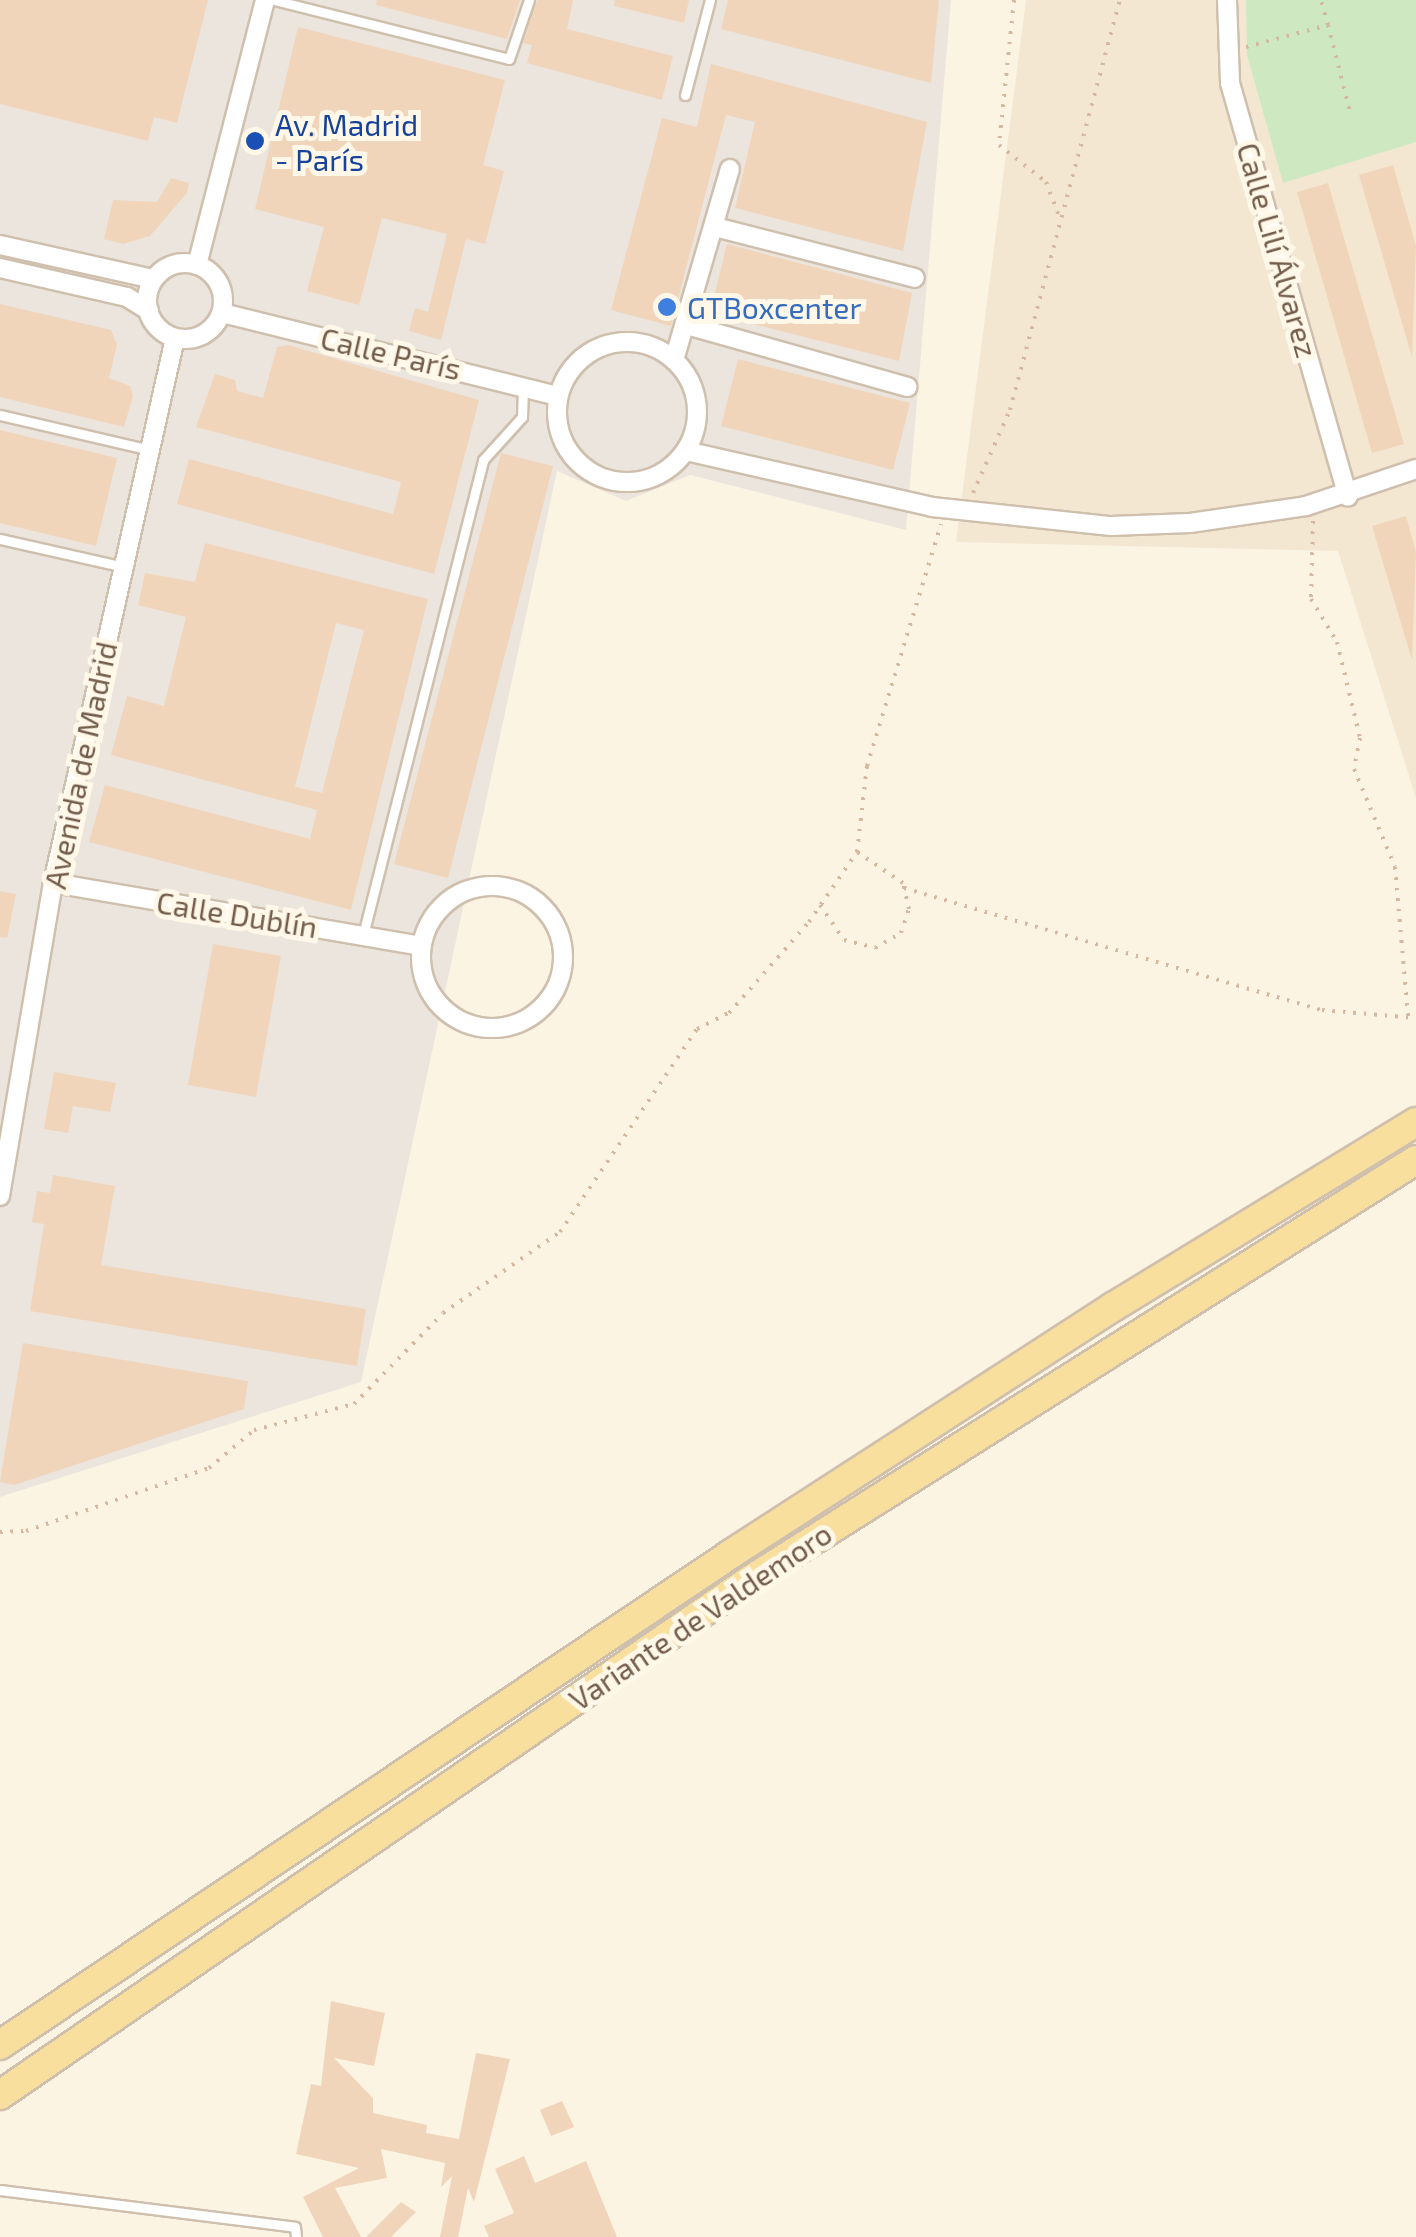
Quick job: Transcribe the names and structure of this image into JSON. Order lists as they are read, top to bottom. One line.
{"streets":{"main road":["Variante de Valdemoro"],"street":["Calle Lilí Álvarez","Calle París","Avenida de Madrid","Calle Dublín"]},"crossings":[["Calle París","Avenida de Madrid"],["Avenida de Madrid","Calle Dublín"]],"places":["Av. Madrid - París","GTBoxcenter"]}
